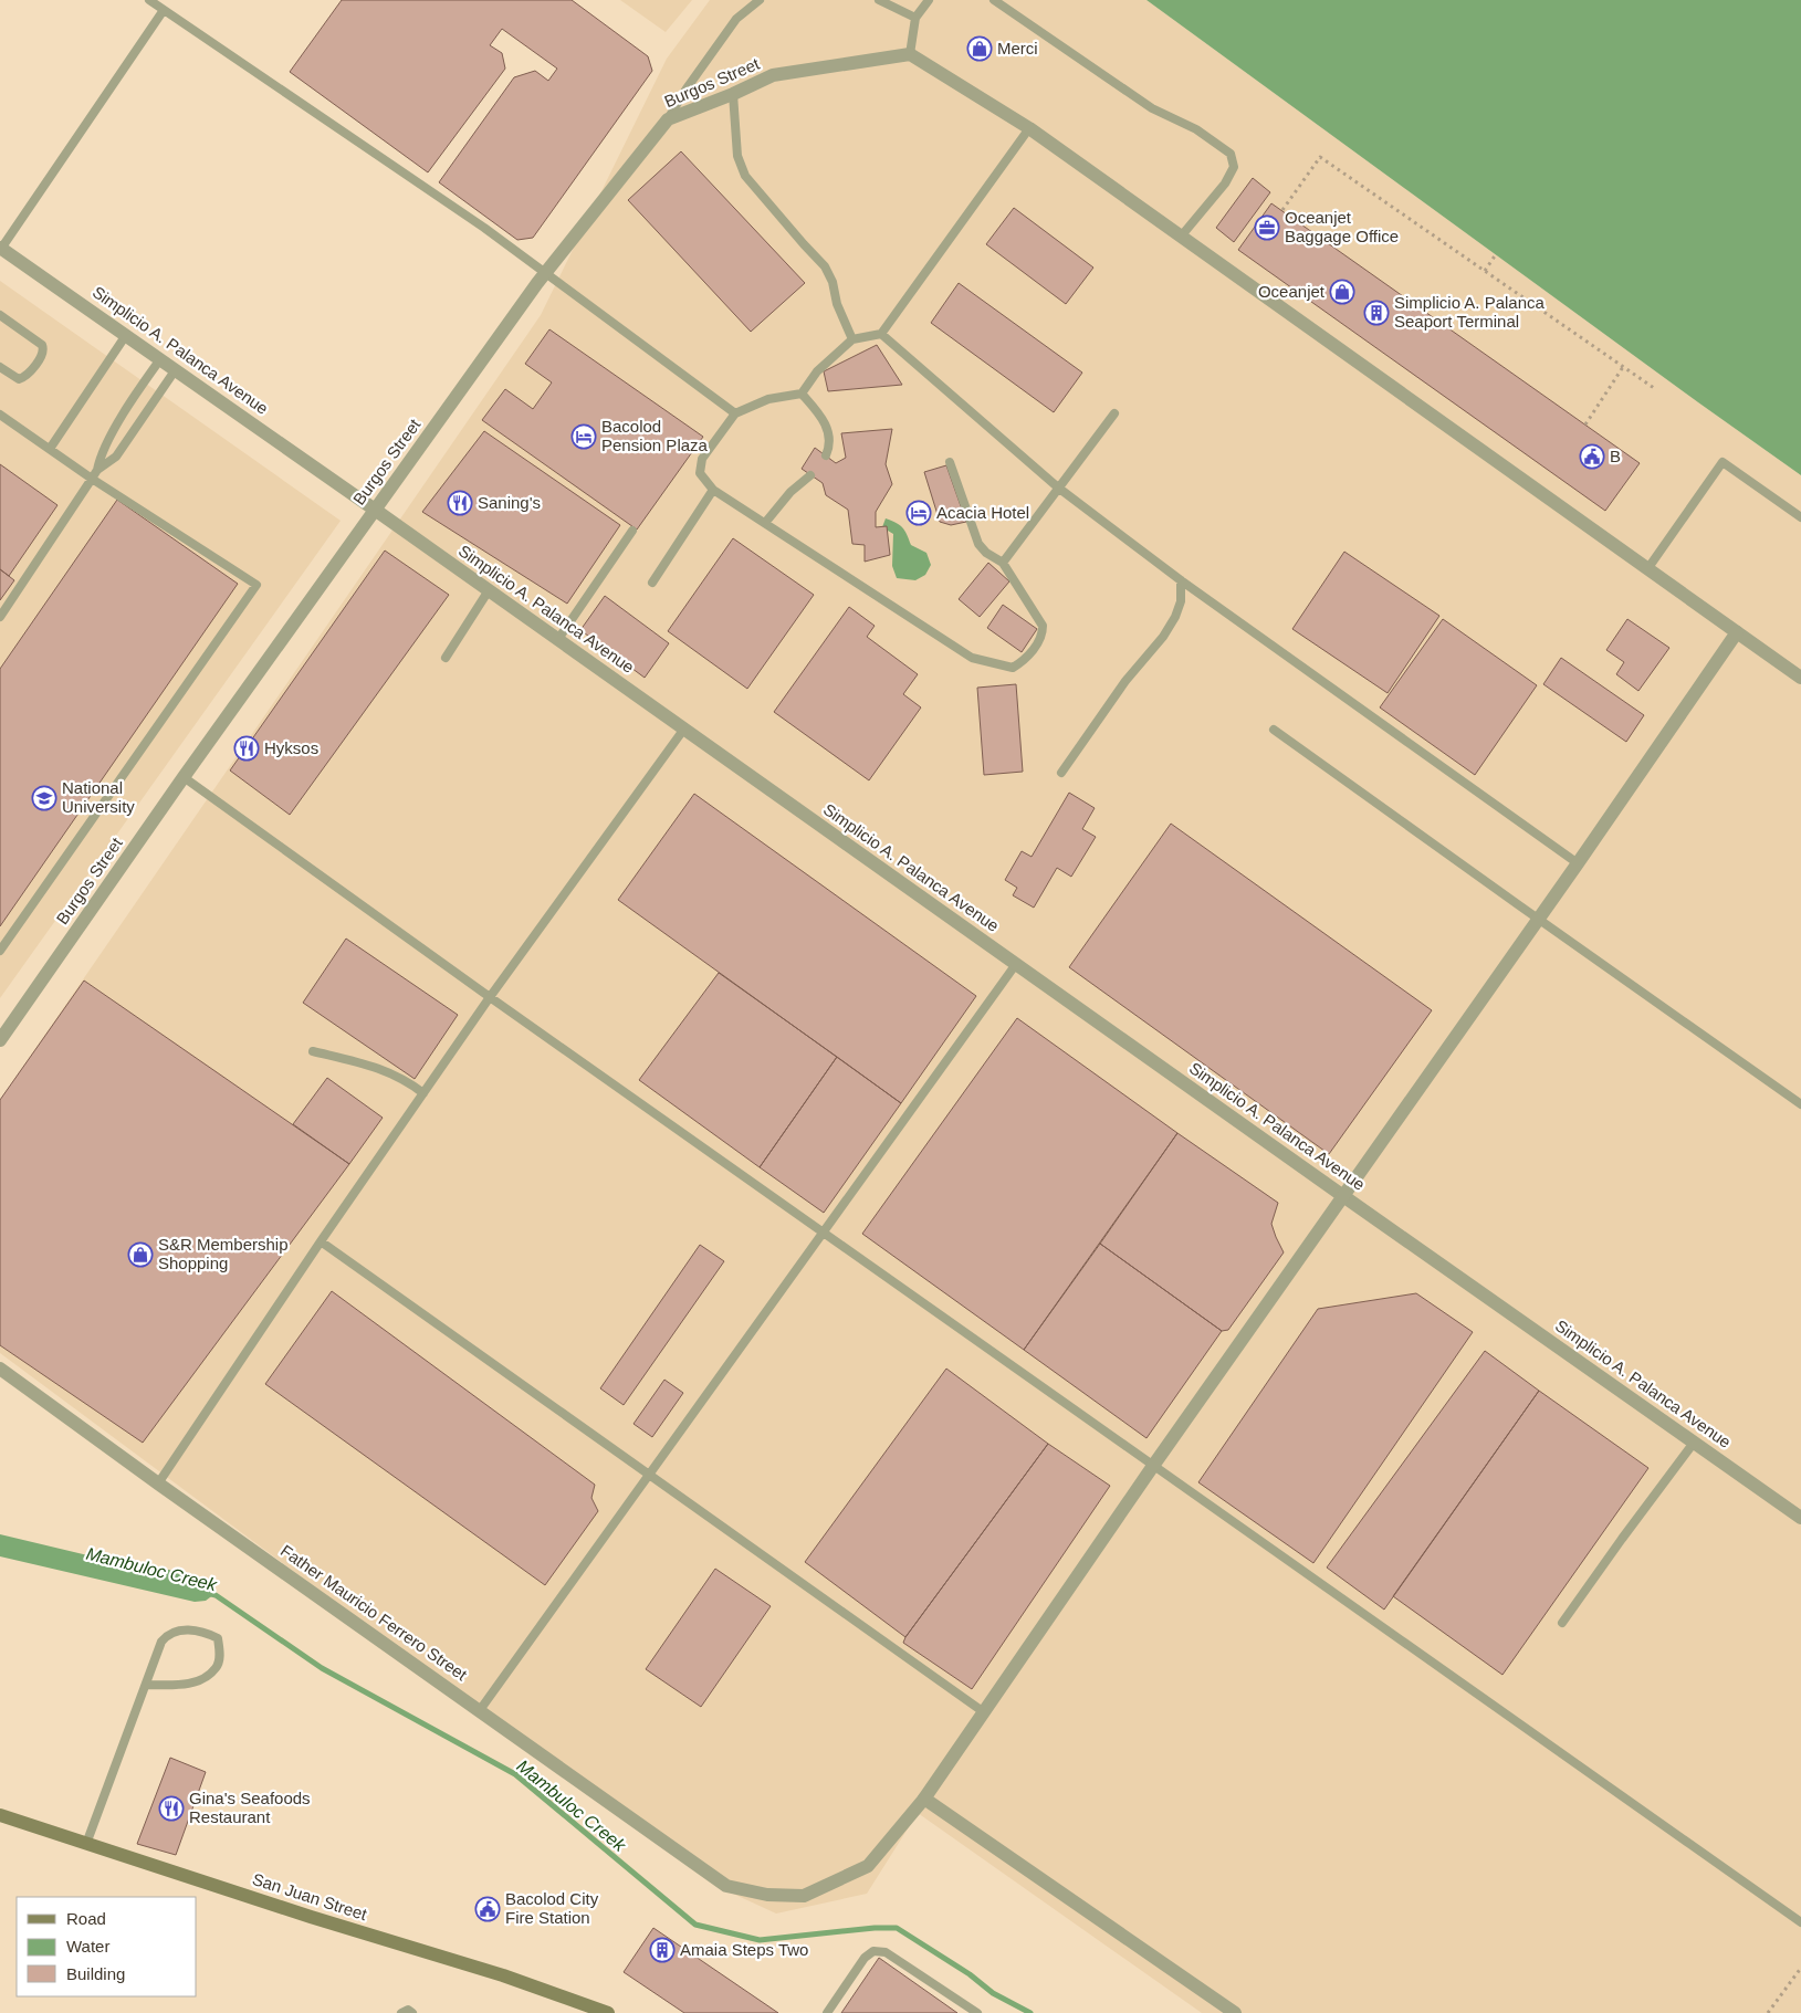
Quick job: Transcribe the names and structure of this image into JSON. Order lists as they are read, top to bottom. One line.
{"streets":{"main road":["San Juan Street"],"street":["Burgos Street","Simplicio A. Palanca Avenue","Father Mauricio Ferrero Street"]},"crossings":[["Burgos Street","Simplicio A. Palanca Avenue"]],"water":["Mambuloc Creek"],"places":{"shop":["Merci","Oceanjet","S&R Membership Shopping"],"office":["Oceanjet Baggage Office"],"building":["Simplicio A. Palanca Seaport Terminal","Amaia Steps Two"],"hotel":["Bacolod Pension Plaza","Acacia Hotel"],"public building":["B","Bacolod City Fire Station"],"restaurant":["Saning's","Hyksos","Gina's Seafoods Restaurant"],"school or university":["National University"]},"legend":["Road","Water","Building"]}
